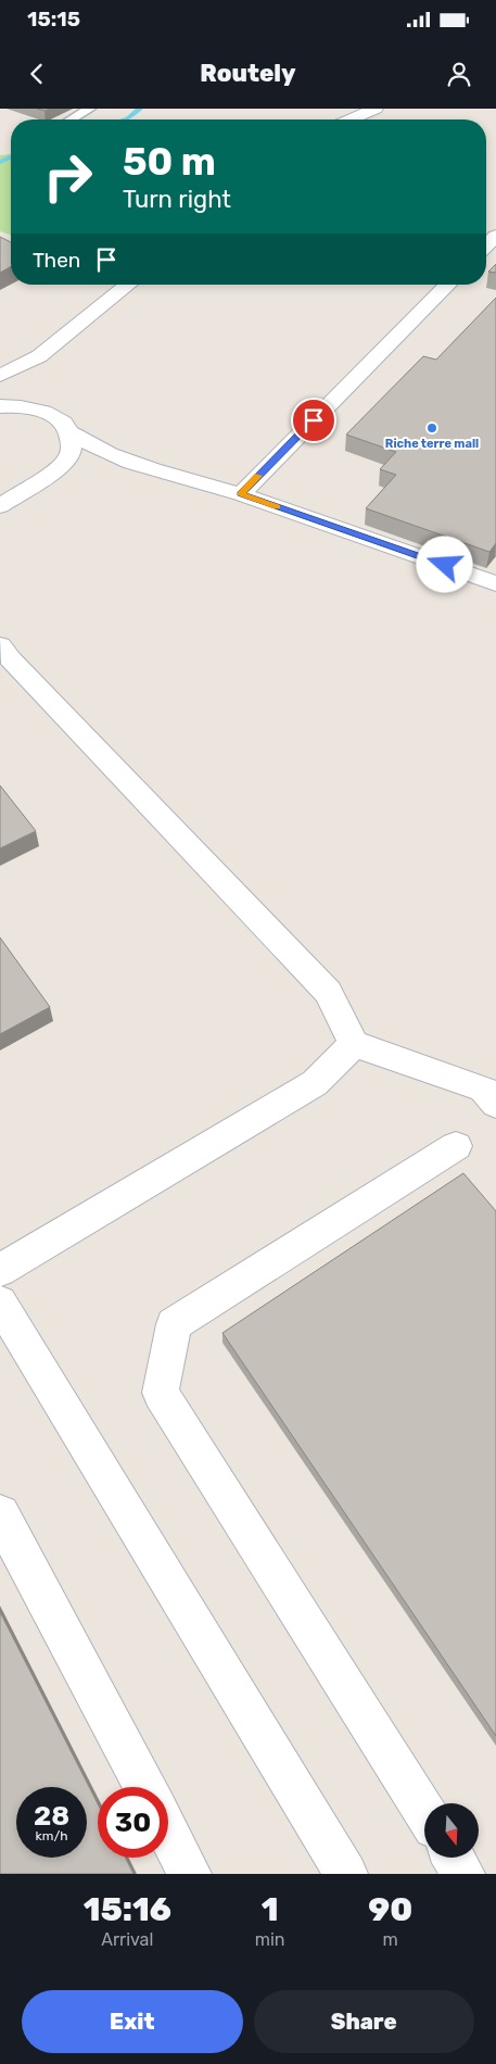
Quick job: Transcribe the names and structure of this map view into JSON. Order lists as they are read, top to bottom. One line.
{"places":["Riche terre mall"],"north":"bottom","page":{"status":"15:15","header":"Routely","turn":["50 m","Turn right"],"then":"Then","speed":"28 km/h","limit":"30","eta":["15:16","Arrival","1","min","90","m"],"buttons":["Exit","Share"]}}
